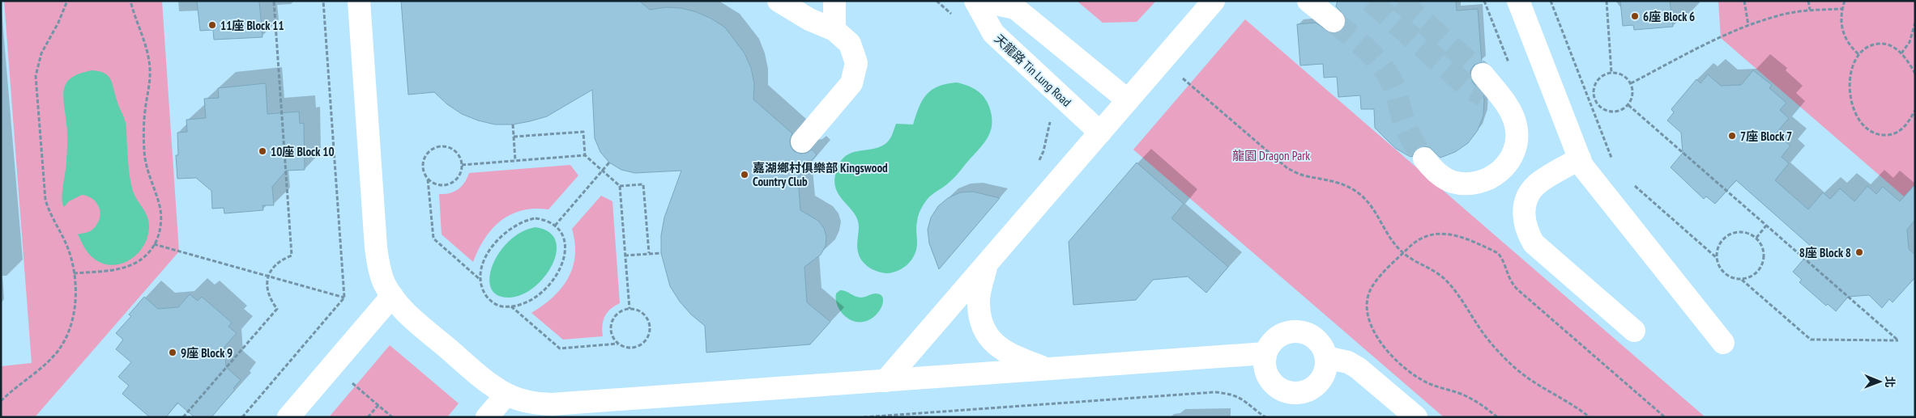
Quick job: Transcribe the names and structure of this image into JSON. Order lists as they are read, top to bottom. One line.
{"streets":{"street":["天龍路 Tin Lung Road"]},"parks":["龍園 Dragon Park"],"places":["6座 Block 6","11座 Block 11","7座 Block 7","10座 Block 10","嘉湖鄉村俱樂部 Kingswood Country Club","8座 Block 8","9座 Block 9"],"north":"right"}
